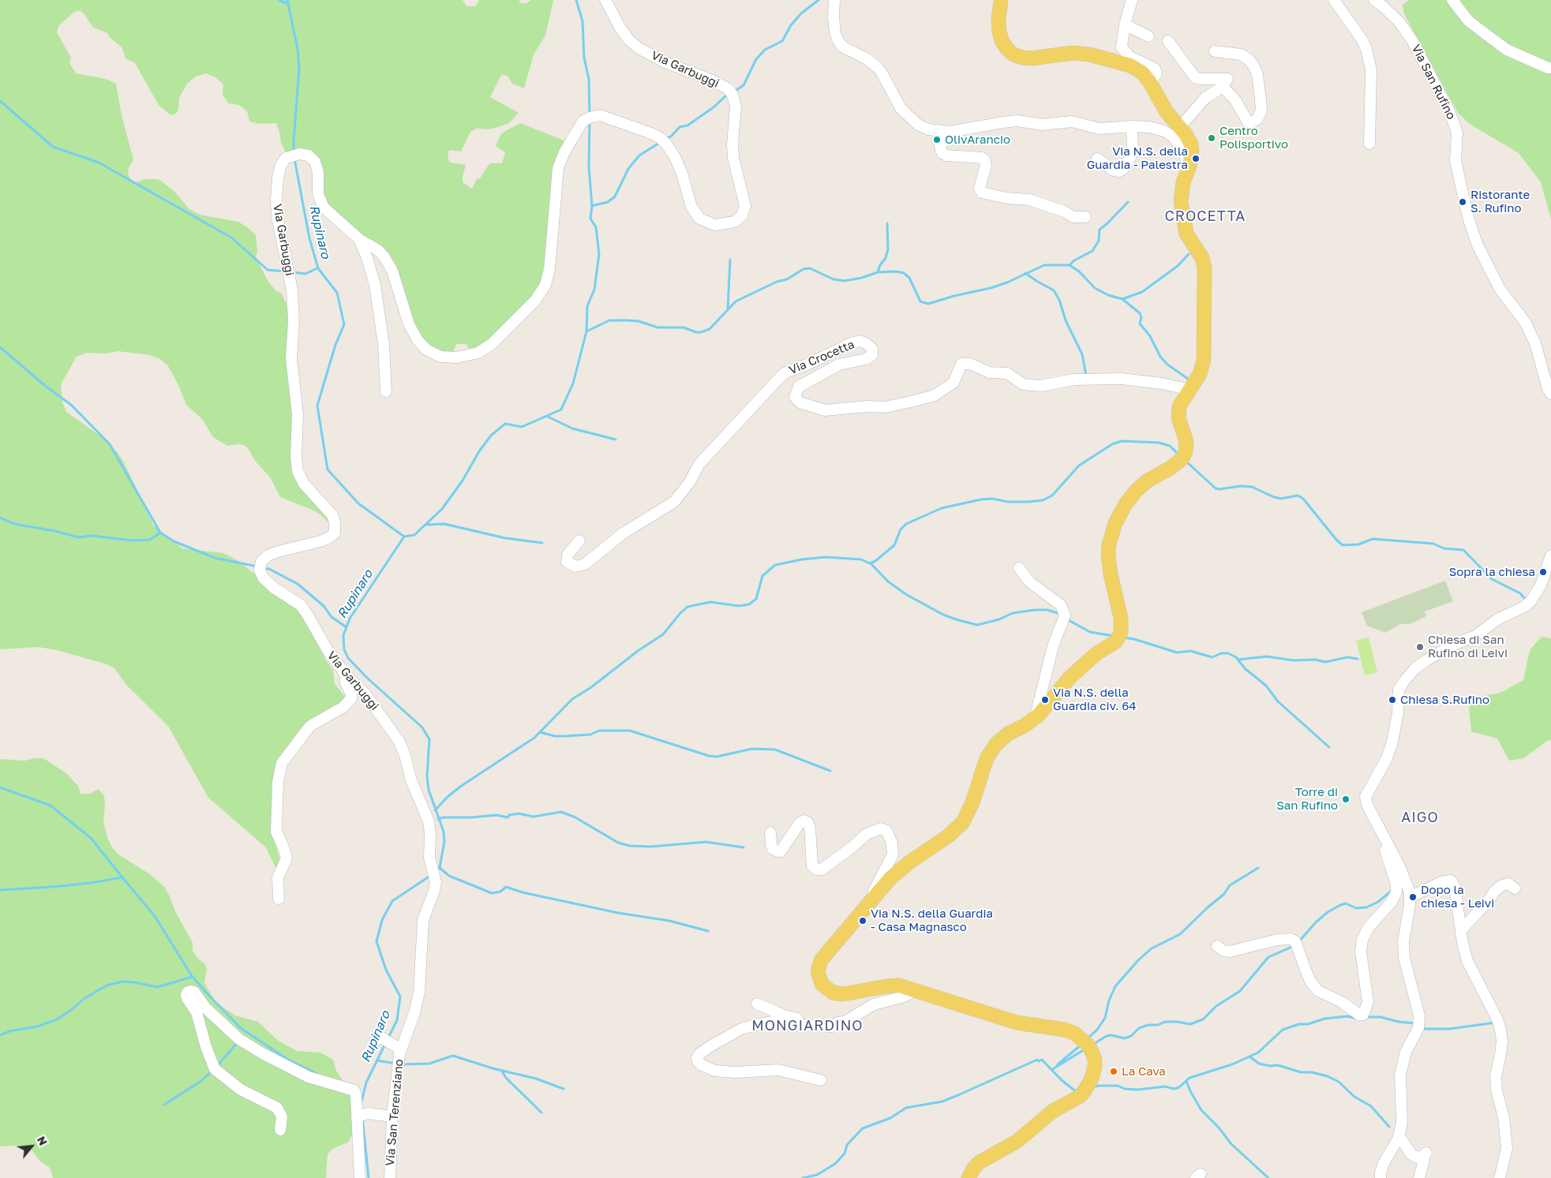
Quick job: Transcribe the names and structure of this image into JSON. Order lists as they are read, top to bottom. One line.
{"streets":{"street":["Via Garbuggi","Via San Rufino","Via Crocetta","Via San Terenziano"]},"crossings":[["Via Garbuggi","Via San Terenziano"]],"districts":["CROCETTA","AIGO","MONGIARDINO"],"water":["Rupinaro"],"places":["Centro Polisportivo","OlivArancio","Via N.S. della Guardia - Palestra","Ristorante S. Rufino","Sopra la chiesa","Chiesa di San Rufino di Leivi","Via N.S. della Guardia civ. 64","Chiesa S.Rufino","Torre di San Rufino","Dopo la chiesa - Leivi","Via N.S. della Guardia - Casa Magnasco","La Cava"],"north":"top right"}
